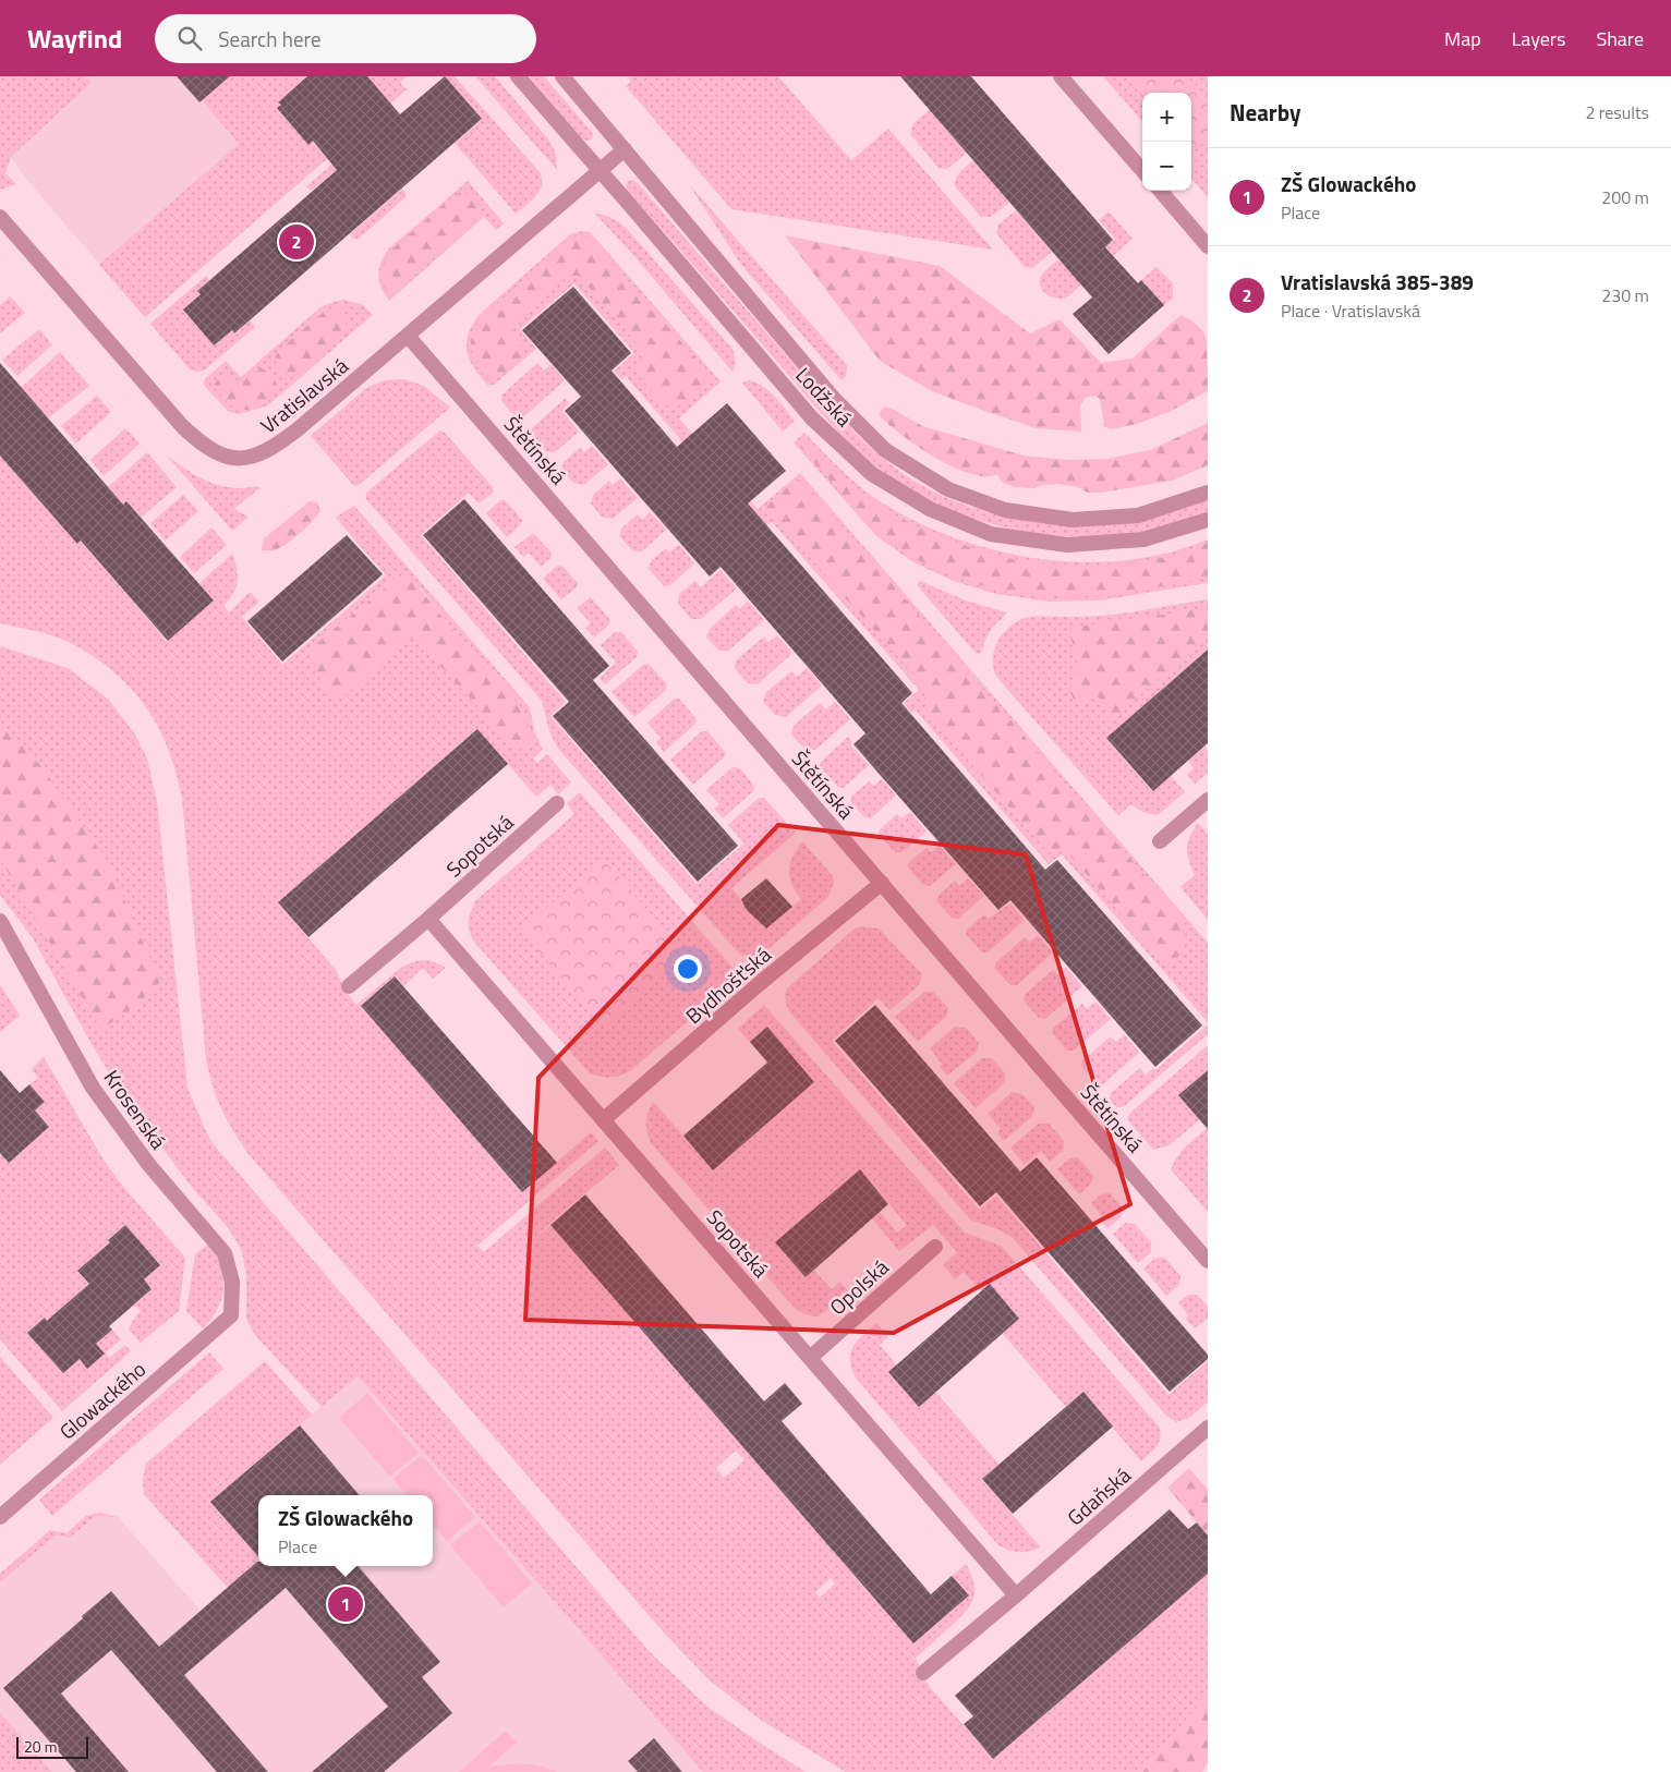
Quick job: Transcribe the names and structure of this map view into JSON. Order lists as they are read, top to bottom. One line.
{"streets":{"street":["Vratislavská","Lodžská","Štětínská","Sopotská","Bydhošťská","Krosenská","Opolská","Glowackého","Gdaňská"]},"crossings":[["Vratislavská","Lodžská"],["Vratislavská","Štětínská"],["Štětínská","Bydhošťská"],["Sopotská","Bydhošťská"],["Sopotská","Opolská"],["Sopotská","Gdaňská"],["Krosenská","Glowackého"]],"scale_bar":"20 m","page":{"header":"Wayfind","search":"Search here","nav":["Map","Layers","Share"],"heading":["Nearby","2 results"],"map_buttons":["+","−"],"list":[{"mark":"1","name":"ZŠ Glowackého","note":"Place","value":"200 m"},{"mark":"2","name":"Vratislavská 385-389","note":"Place · Vratislavská","value":"230 m"}],"pins":["2","1"],"popup":["ZŠ Glowackého","Place"],"scale":"20 m"}}
